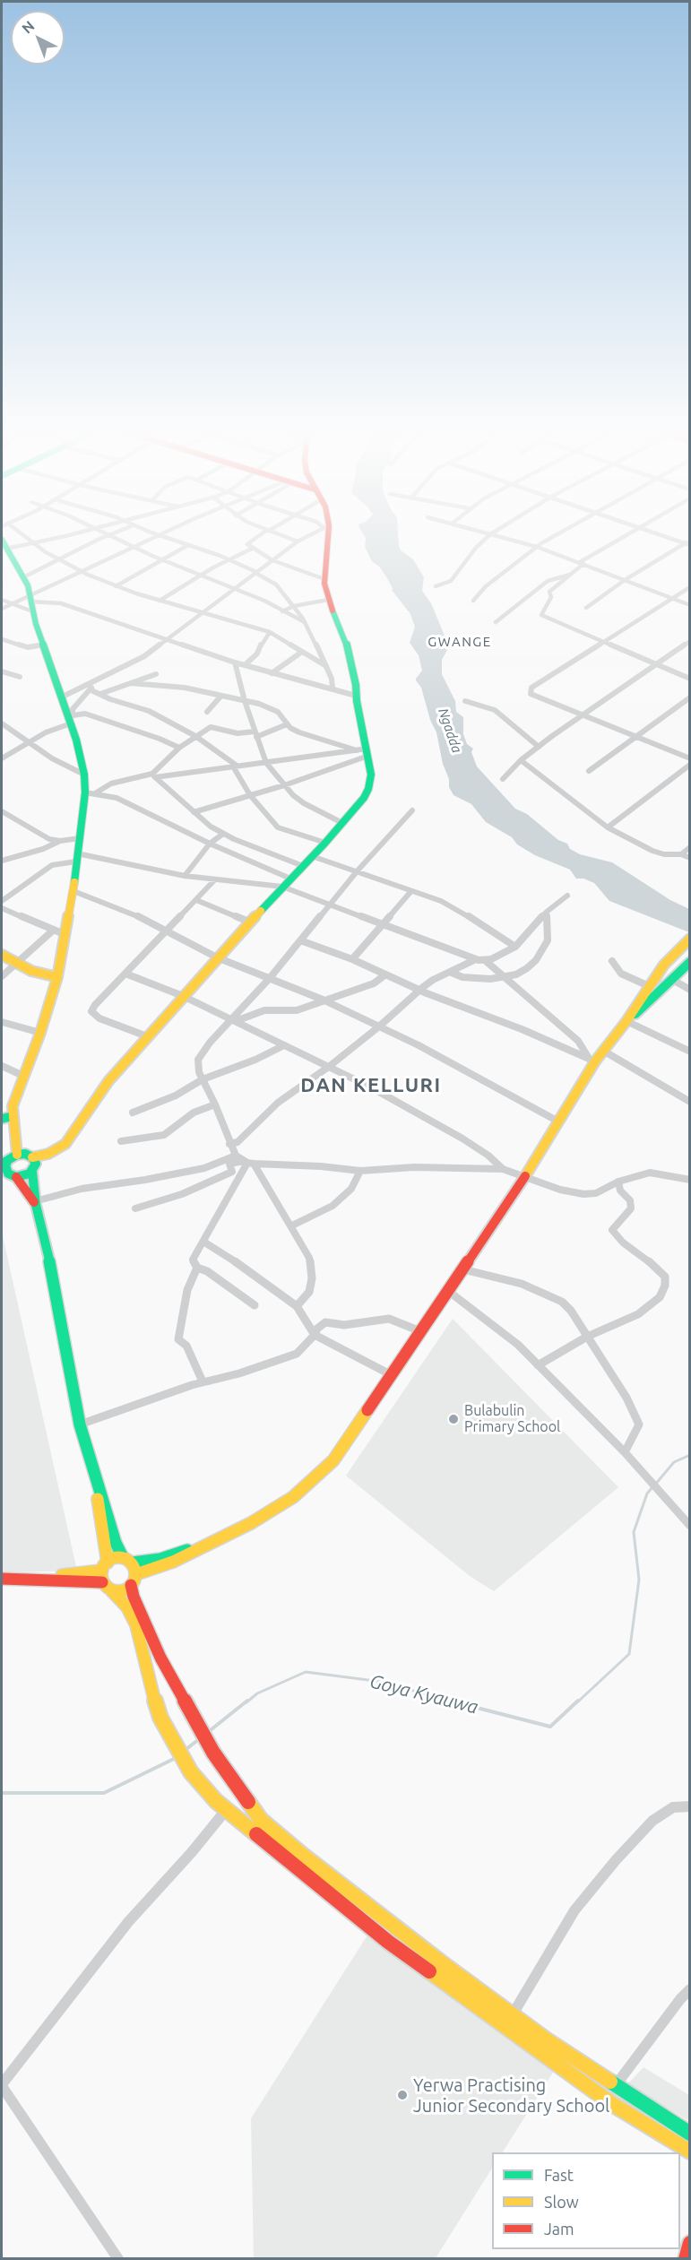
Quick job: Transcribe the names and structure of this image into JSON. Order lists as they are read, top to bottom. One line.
{"districts":["GWANGE","DAN KELLURI"],"water":["Ngadda","Goya Kyauwa"],"places":["Bulabulin Primary School","Yerwa Practising Junior Secondary School"],"legend":["Fast","Slow","Jam"],"north":"top left"}
